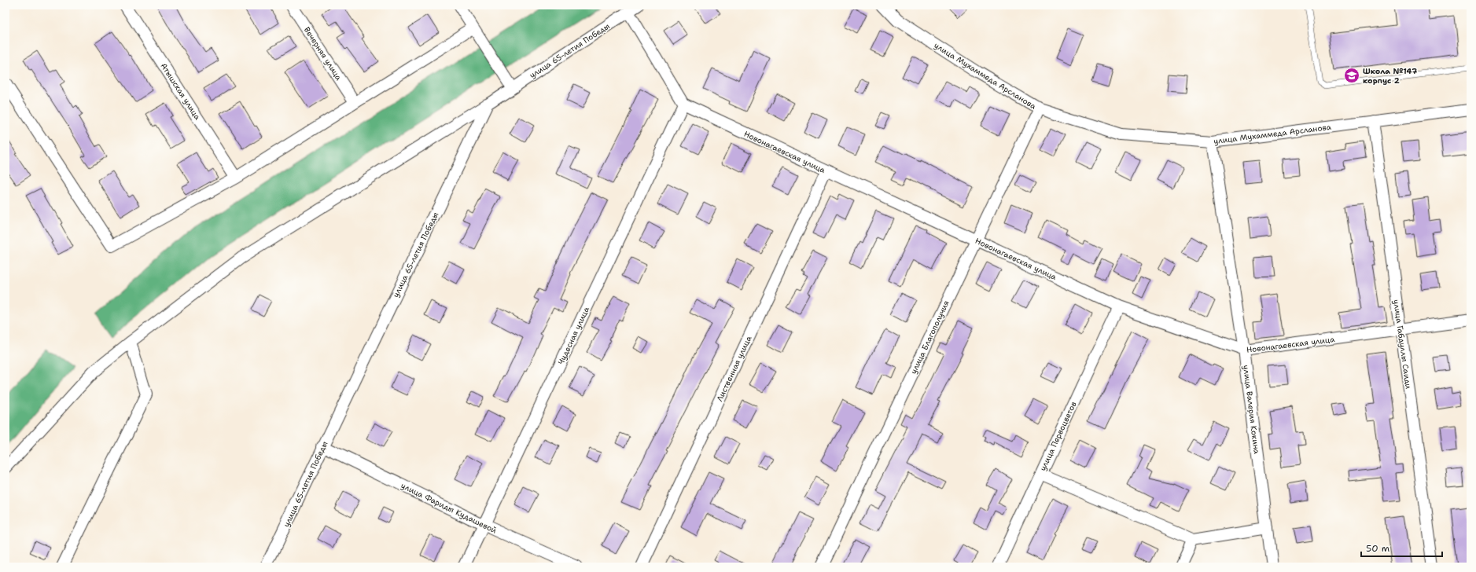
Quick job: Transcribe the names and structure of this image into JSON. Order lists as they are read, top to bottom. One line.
{"streets":{"street":["улица 65-летия Победы","Вечерняя улица","улица Мухаммеда Арсланова","Атышская улица","Новонагаевская улица","Чудесная улица","улица Благополучия","улица Габдуллы Саиди","Лиственная улица","улица Валерия Кокина","улица Первоцветов","улица Фариды Кудашевой"]},"crossings":[["улица 65-летия Победы","улица Фариды Кудашевой"],["улица Мухаммеда Арсланова","улица Благополучия"],["улица Мухаммеда Арсланова","улица Габдуллы Саиди"],["улица Мухаммеда Арсланова","улица Валерия Кокина"],["Новонагаевская улица","Чудесная улица"],["Новонагаевская улица","улица Благополучия"],["Новонагаевская улица","улица Габдуллы Саиди"],["Новонагаевская улица","Лиственная улица"],["Новонагаевская улица","улица Валерия Кокина"],["Новонагаевская улица","улица Первоцветов"],["Чудесная улица","улица Фариды Кудашевой"]],"places":{"school or university":["Школа №147 корпус 2"]},"scale_bar":"50 m"}
